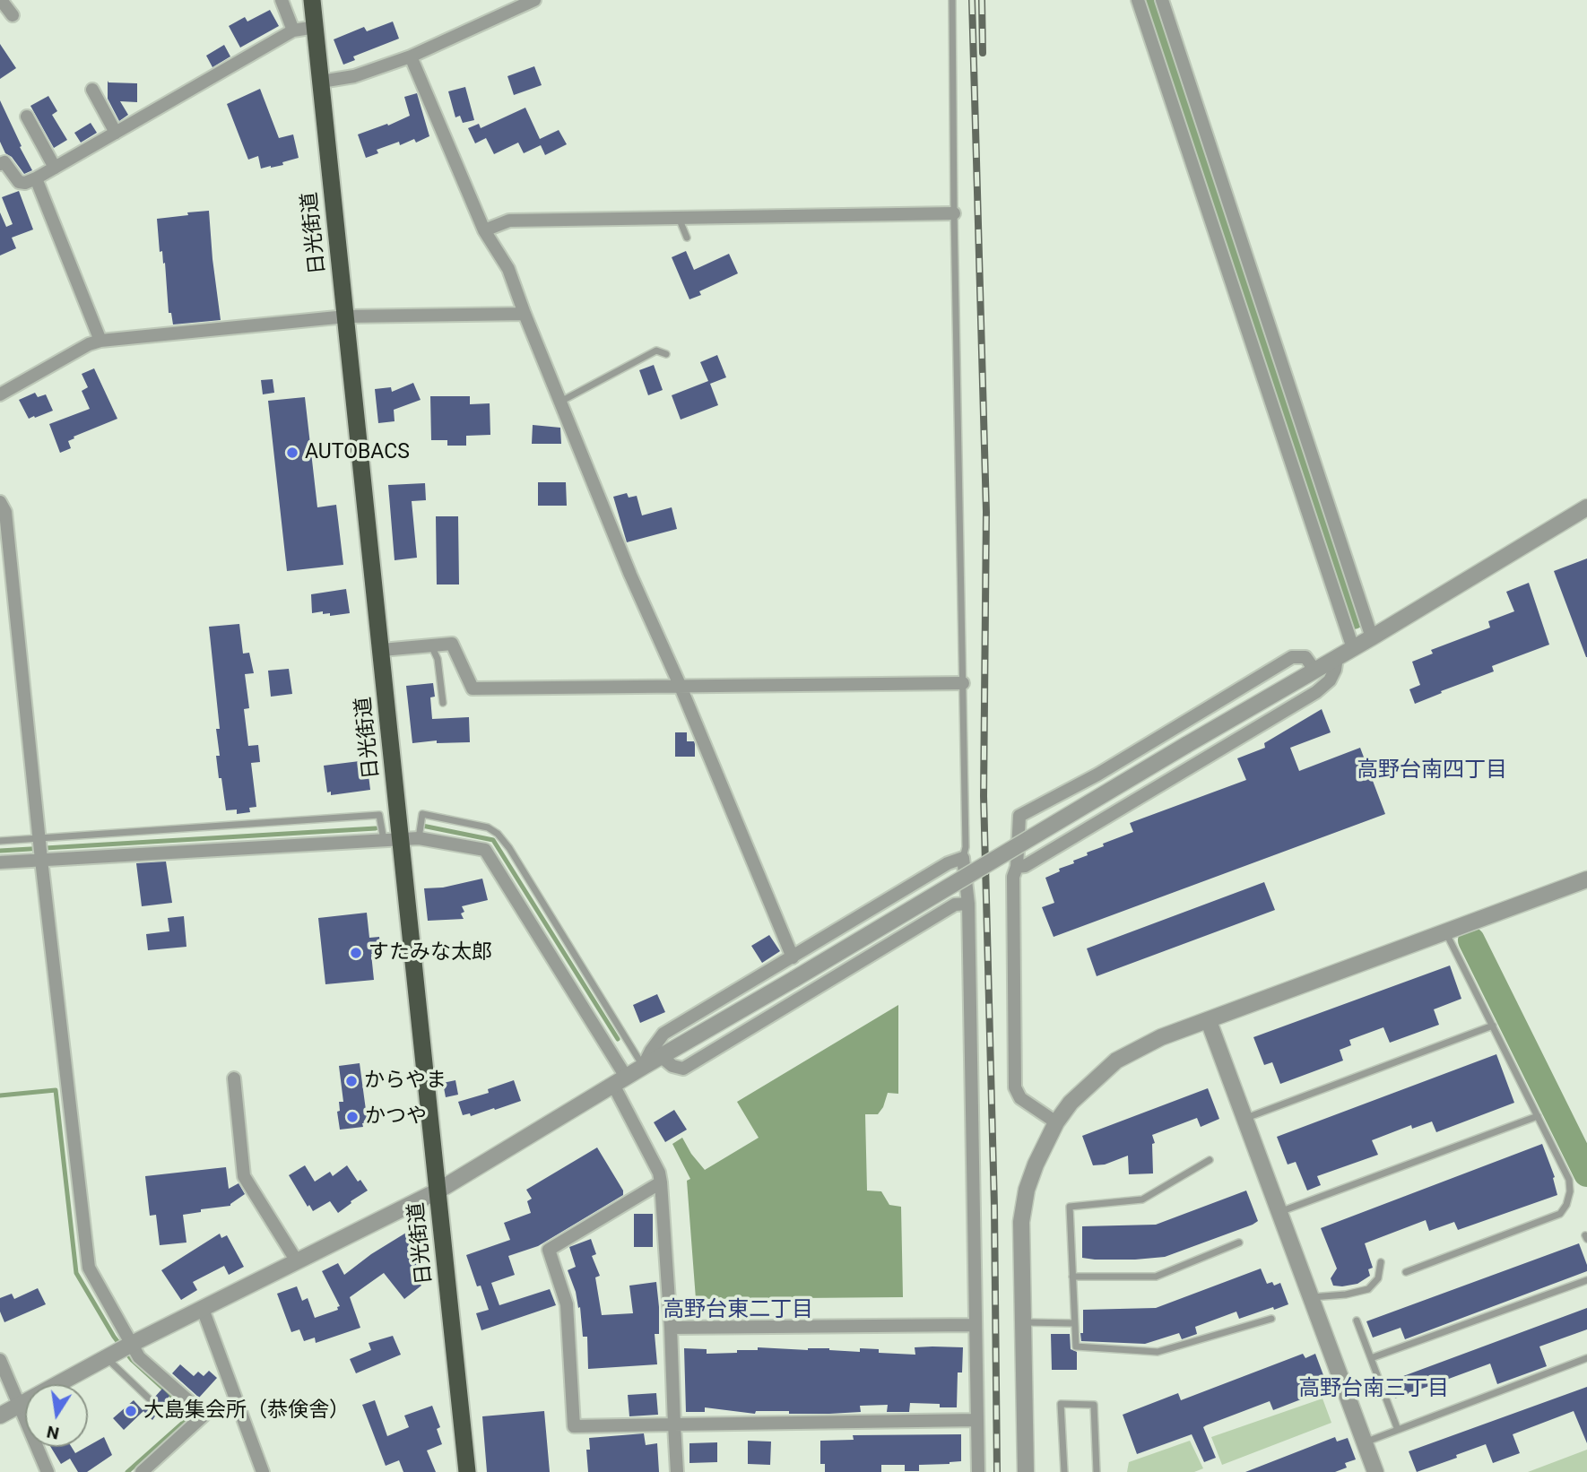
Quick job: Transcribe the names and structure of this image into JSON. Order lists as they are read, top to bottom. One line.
{"streets":{"highway":["日光街道"]},"districts":["高野台南四丁目","高野台東二丁目","高野台南三丁目"],"places":["AUTOBACS","すたみな太郎","からやま","かつや","大島集会所（恭倹舎）"],"north":"bottom"}
